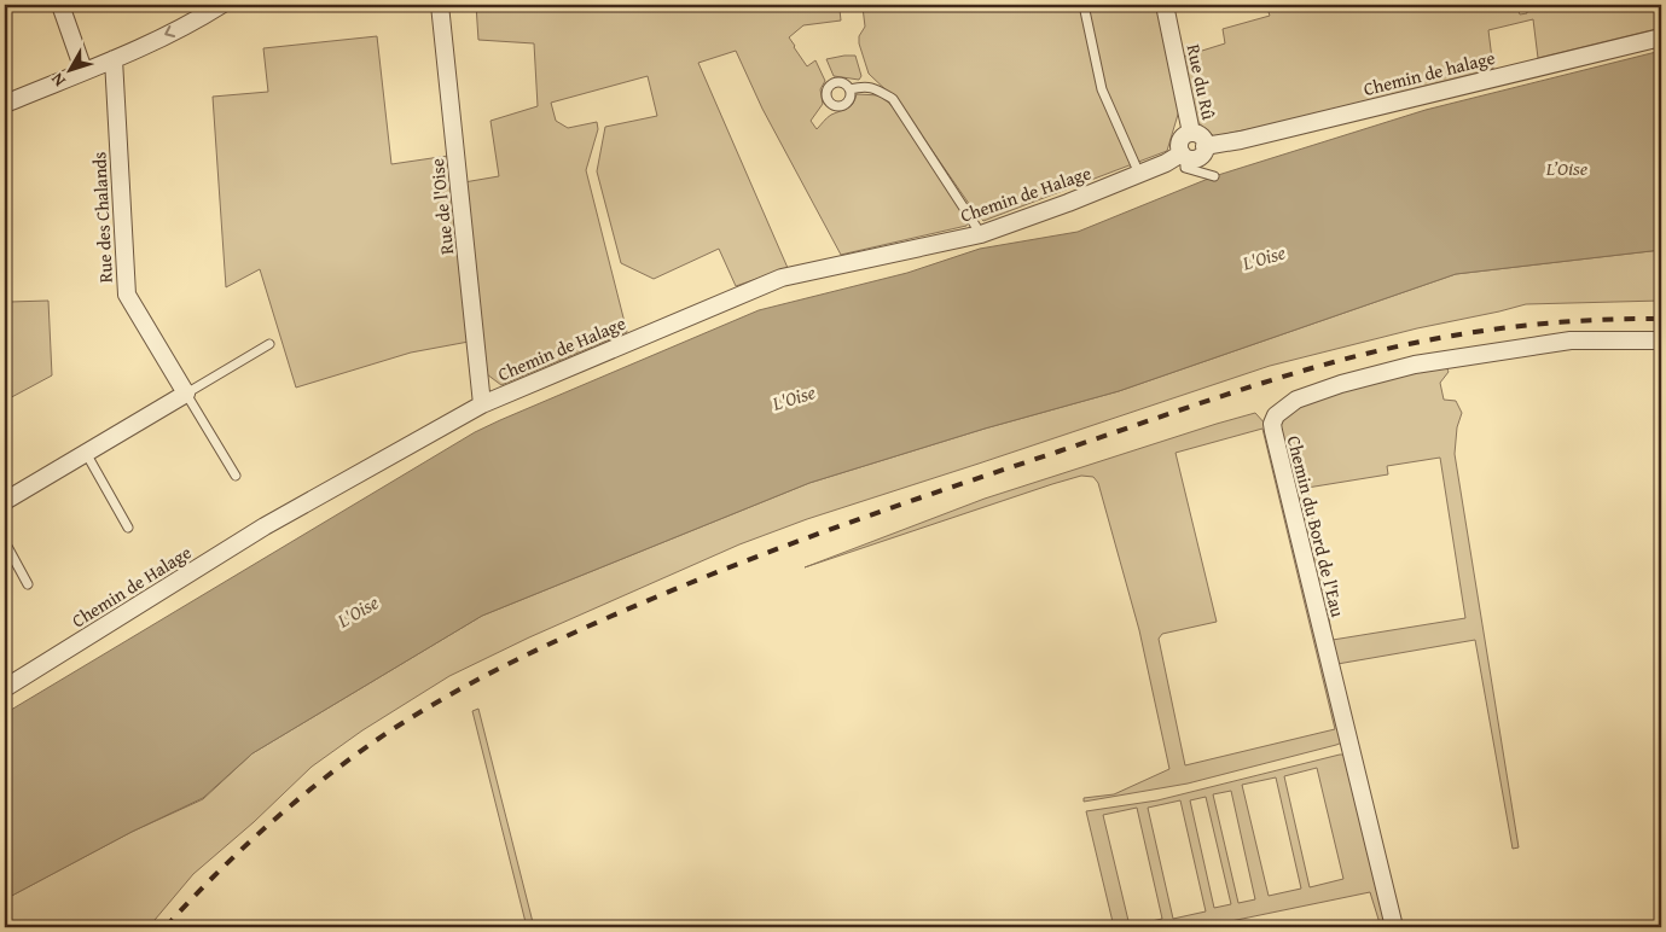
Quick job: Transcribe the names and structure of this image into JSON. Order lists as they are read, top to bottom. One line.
{"streets":{"street":["Chemin de halage","Rue du Rû","Chemin de Halage","Rue de l'Oise","Rue des Chalands","Chemin du Bord de l'Eau"]},"crossings":[["Chemin de halage","Rue du Rû"],["Chemin de halage","Chemin de Halage"],["Rue du Rû","Chemin de Halage"],["Chemin de Halage","Rue de l'Oise"]],"water":["L’Oise","L'Oise"],"north":"bottom left"}
